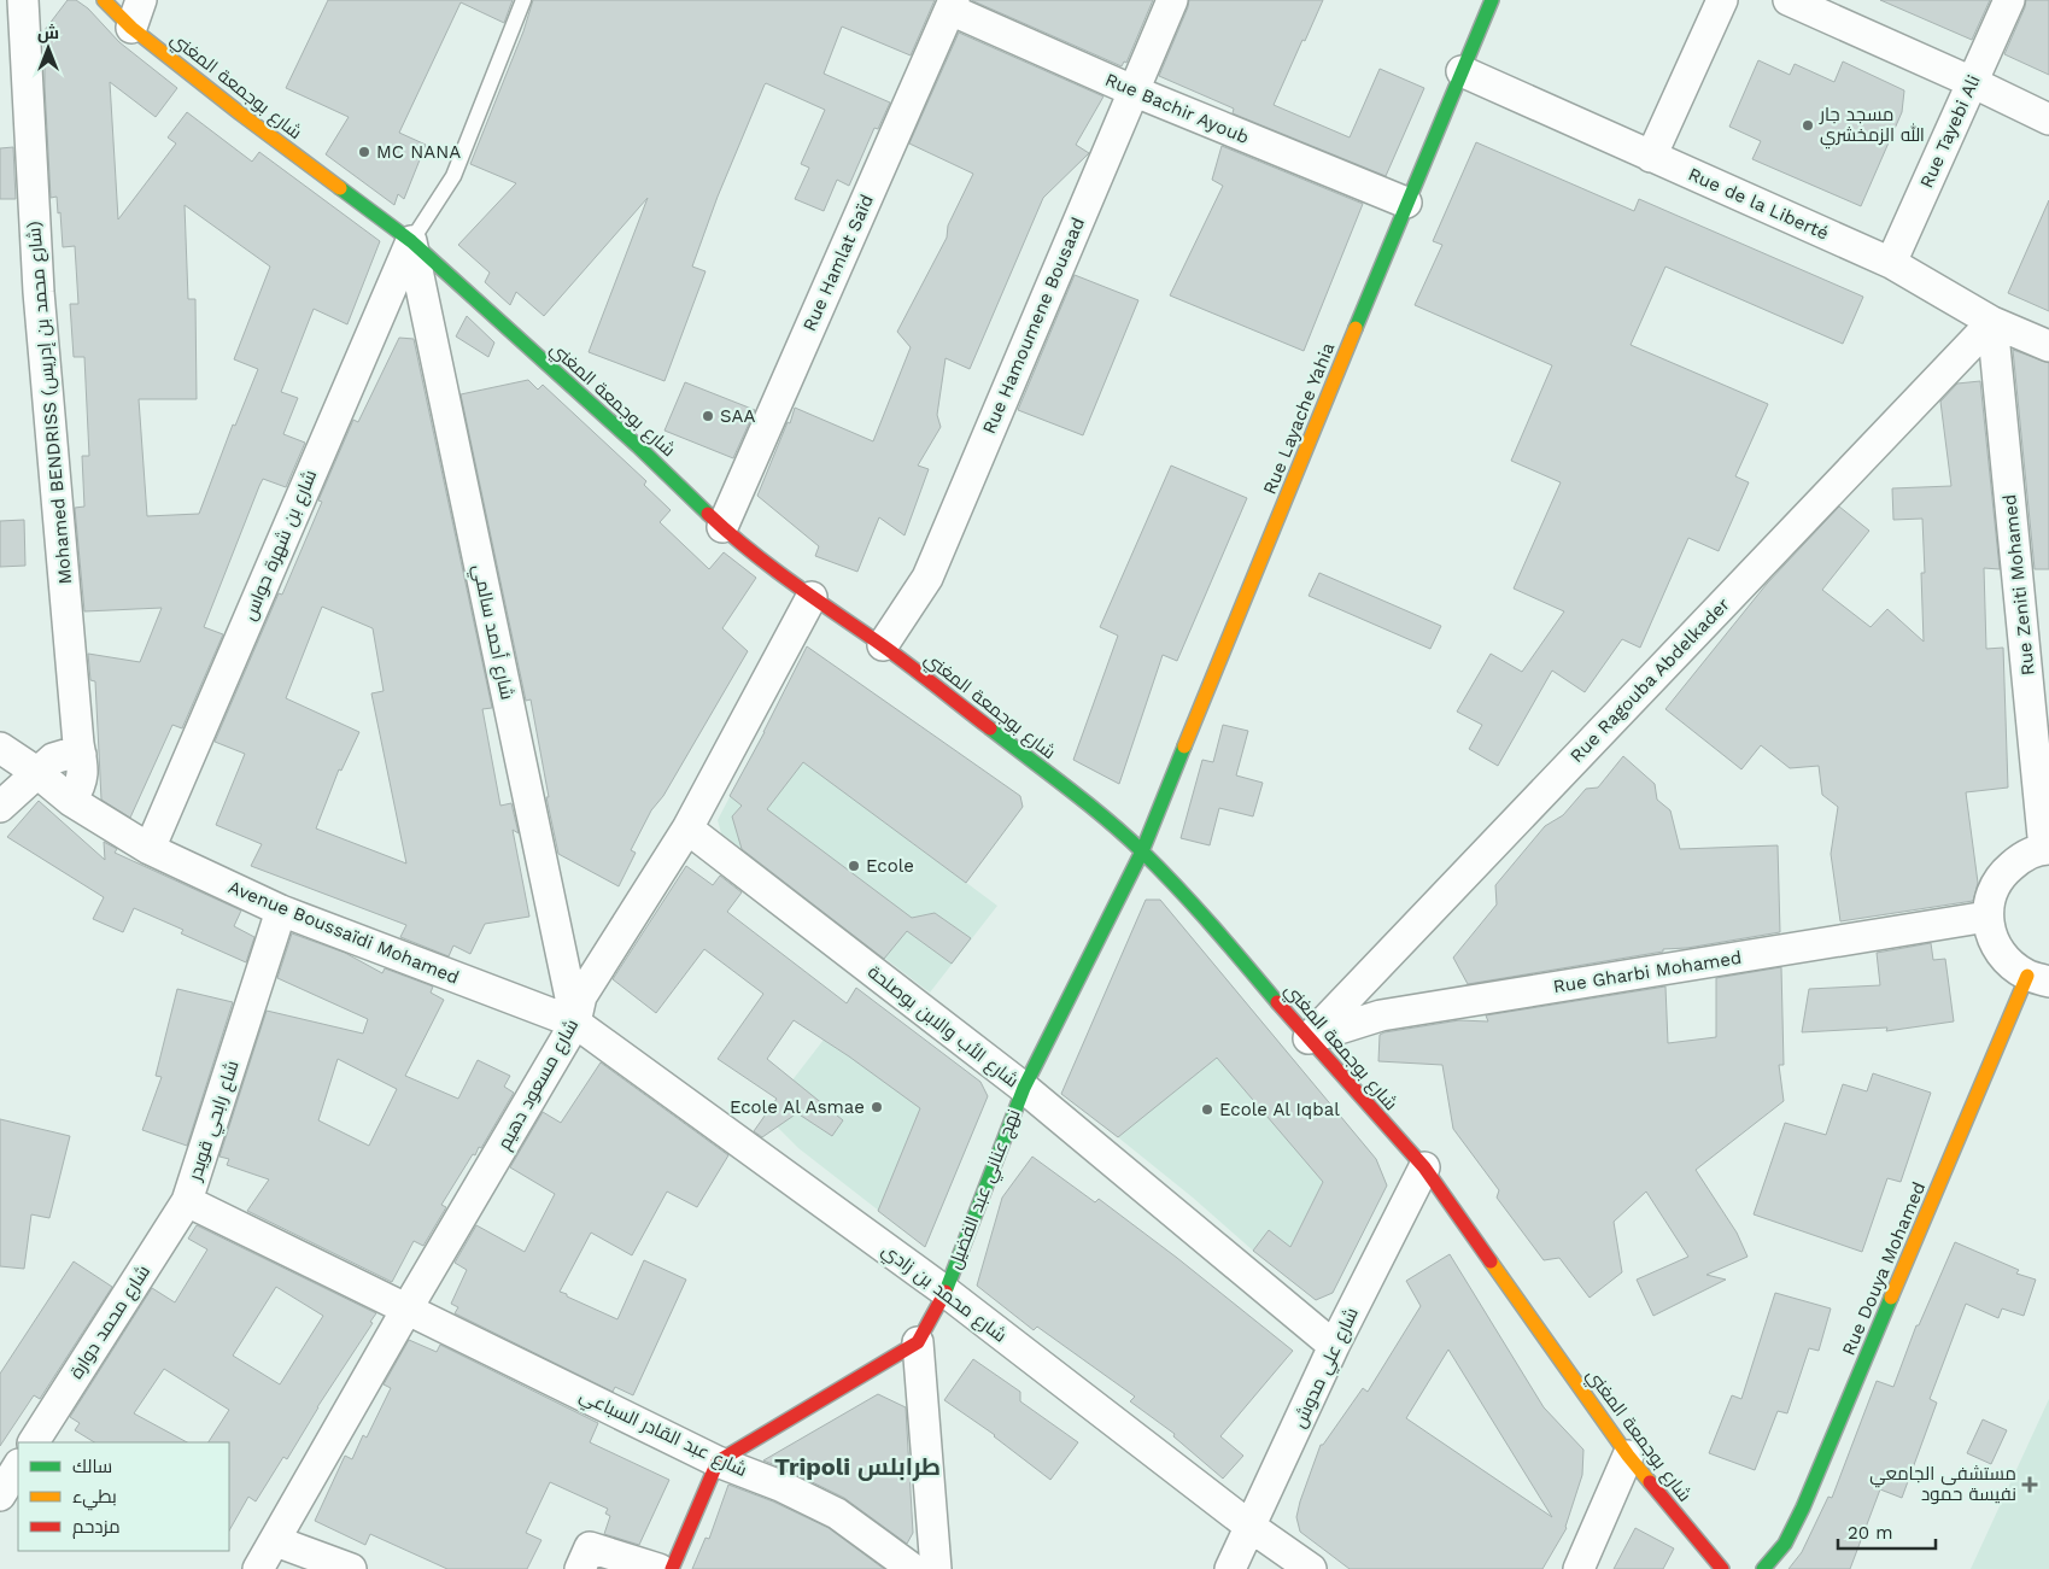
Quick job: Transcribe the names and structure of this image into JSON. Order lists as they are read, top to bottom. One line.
{"streets":{"street":["شارع بوجمعة المغني","Rue Bachir Ayoub","Rue Tayebi Ali","Rue de la Liberté","Rue Hamlat Saïd","Rue Hamoumene Bousaad","Mohamed BENDRISS (شارع محمد بن إدريس)","Rue Layache Yahia","شارع بن شهرة حواس","Rue Zeniti Mohamed","شارع أحمد سالمي","Rue Ragouba Abdelkader","Avenue Boussaïdi Mohamed","Rue Gharbi Mohamed","شارع الأب والابن بوصلحة","شارع مسعود دهيم","شاع رابحي قويدر","نهج عناني عبد الفضيل","Rue Douya Mohamed","شارع محمد بن زادي","شارع محمد دوارة","شارع علي مدوش","شارع عبد القادر السباعي"]},"crossings":[["شارع بوجمعة المغني","Rue Hamlat Saïd"],["شارع بوجمعة المغني","Rue Hamoumene Bousaad"],["شارع بوجمعة المغني","Rue Layache Yahia"],["شارع بوجمعة المغني","شارع بن شهرة حواس"],["شارع بوجمعة المغني","شارع أحمد سالمي"],["شارع بوجمعة المغني","Rue Ragouba Abdelkader"],["شارع بوجمعة المغني","Rue Gharbi Mohamed"],["شارع بوجمعة المغني","شارع مسعود دهيم"],["شارع بوجمعة المغني","نهج عناني عبد الفضيل"],["شارع بوجمعة المغني","شارع علي مدوش"],["Rue Bachir Ayoub","Rue Hamlat Saïd"],["Rue Bachir Ayoub","Rue Hamoumene Bousaad"],["Rue Bachir Ayoub","Rue Layache Yahia"],["Rue Tayebi Ali","Rue de la Liberté"],["Rue de la Liberté","Rue Layache Yahia"],["Rue de la Liberté","Rue Zeniti Mohamed"],["Rue de la Liberté","Rue Ragouba Abdelkader"],["Mohamed BENDRISS (شارع محمد بن إدريس)","Avenue Boussaïdi Mohamed"],["Rue Layache Yahia","نهج عناني عبد الفضيل"],["شارع بن شهرة حواس","شارع أحمد سالمي"],["شارع بن شهرة حواس","Avenue Boussaïdi Mohamed"],["Rue Zeniti Mohamed","Rue Ragouba Abdelkader"],["شارع أحمد سالمي","Avenue Boussaïdi Mohamed"],["شارع أحمد سالمي","شارع مسعود دهيم"],["شارع أحمد سالمي","شارع محمد بن زادي"],["Rue Ragouba Abdelkader","Rue Gharbi Mohamed"],["Avenue Boussaïdi Mohamed","شارع مسعود دهيم"],["Avenue Boussaïdi Mohamed","شاع رابحي قويدر"],["Avenue Boussaïdi Mohamed","شارع محمد بن زادي"],["شارع الأب والابن بوصلحة","شارع مسعود دهيم"],["شارع الأب والابن بوصلحة","نهج عناني عبد الفضيل"],["شارع الأب والابن بوصلحة","شارع علي مدوش"],["شارع مسعود دهيم","شاع رابحي قويدر"],["شارع مسعود دهيم","شارع محمد بن زادي"],["شارع مسعود دهيم","شارع عبد القادر السباعي"],["شاع رابحي قويدر","شارع محمد دوارة"],["شاع رابحي قويدر","شارع عبد القادر السباعي"],["نهج عناني عبد الفضيل","شارع محمد بن زادي"],["شارع محمد بن زادي","شارع علي مدوش"]],"districts":["Tripoli طرابلس"],"places":{"other":["مسجد جار الله الزمخشري","MC NANA","SAA","Ecole","Ecole Al Asmae","Ecole Al Iqbal"],"health":["مستشفى الجامعي نفيسة حمود"]},"legend":["سالك","بطيء","مزدحم"],"scale_bar":"20 m","north":"top"}
